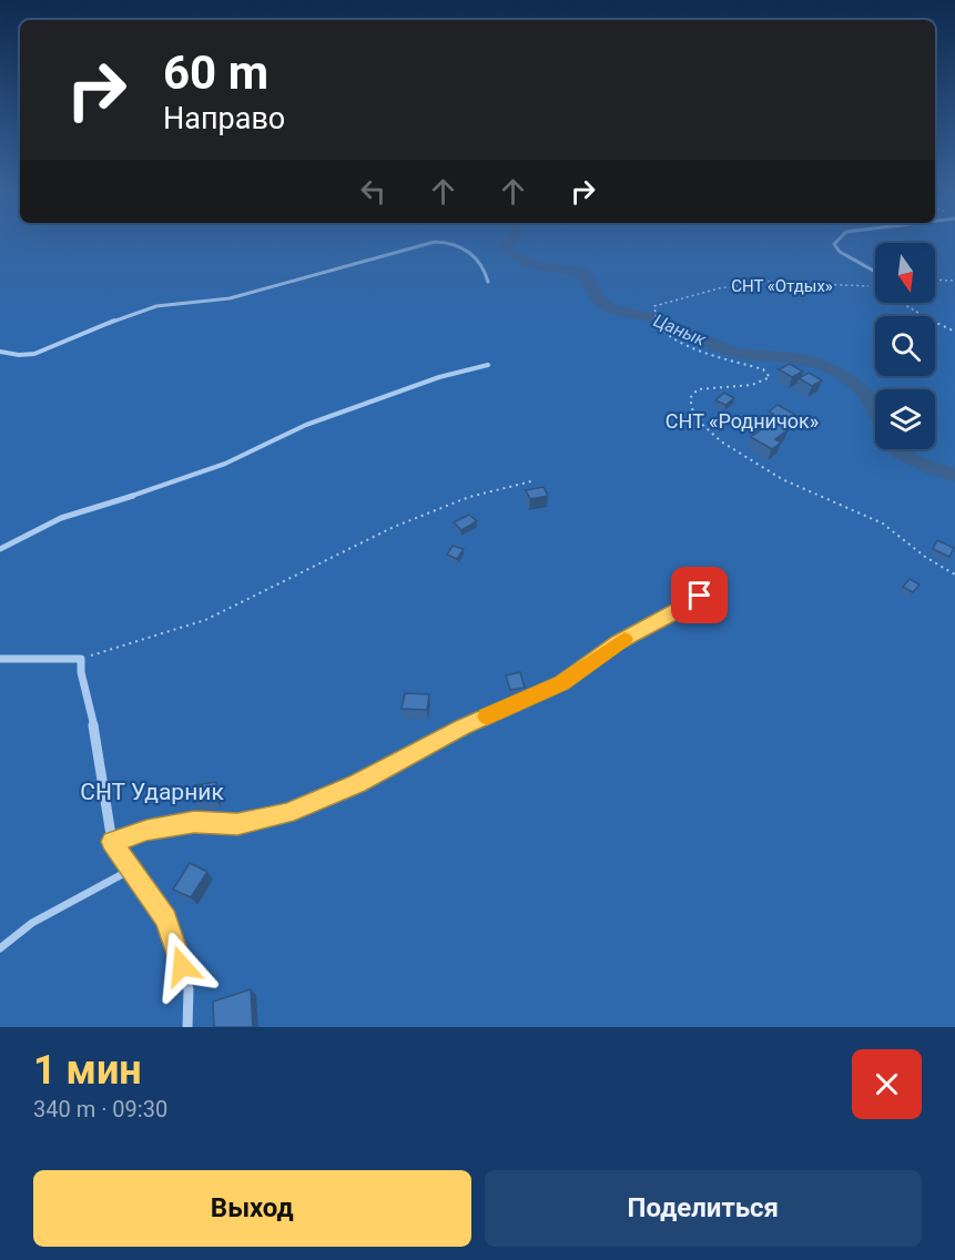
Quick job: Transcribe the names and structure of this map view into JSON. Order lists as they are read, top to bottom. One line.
{"water":["Цанык"],"parks":["СНТ «Отдых»","СНТ «Родничок»","СНТ Ударник"],"north":"bottom","page":{"turn":["60 m","Направо"],"heading":["1 мин","340 m · 09:30"],"buttons":["Выход","Поделиться"]}}
